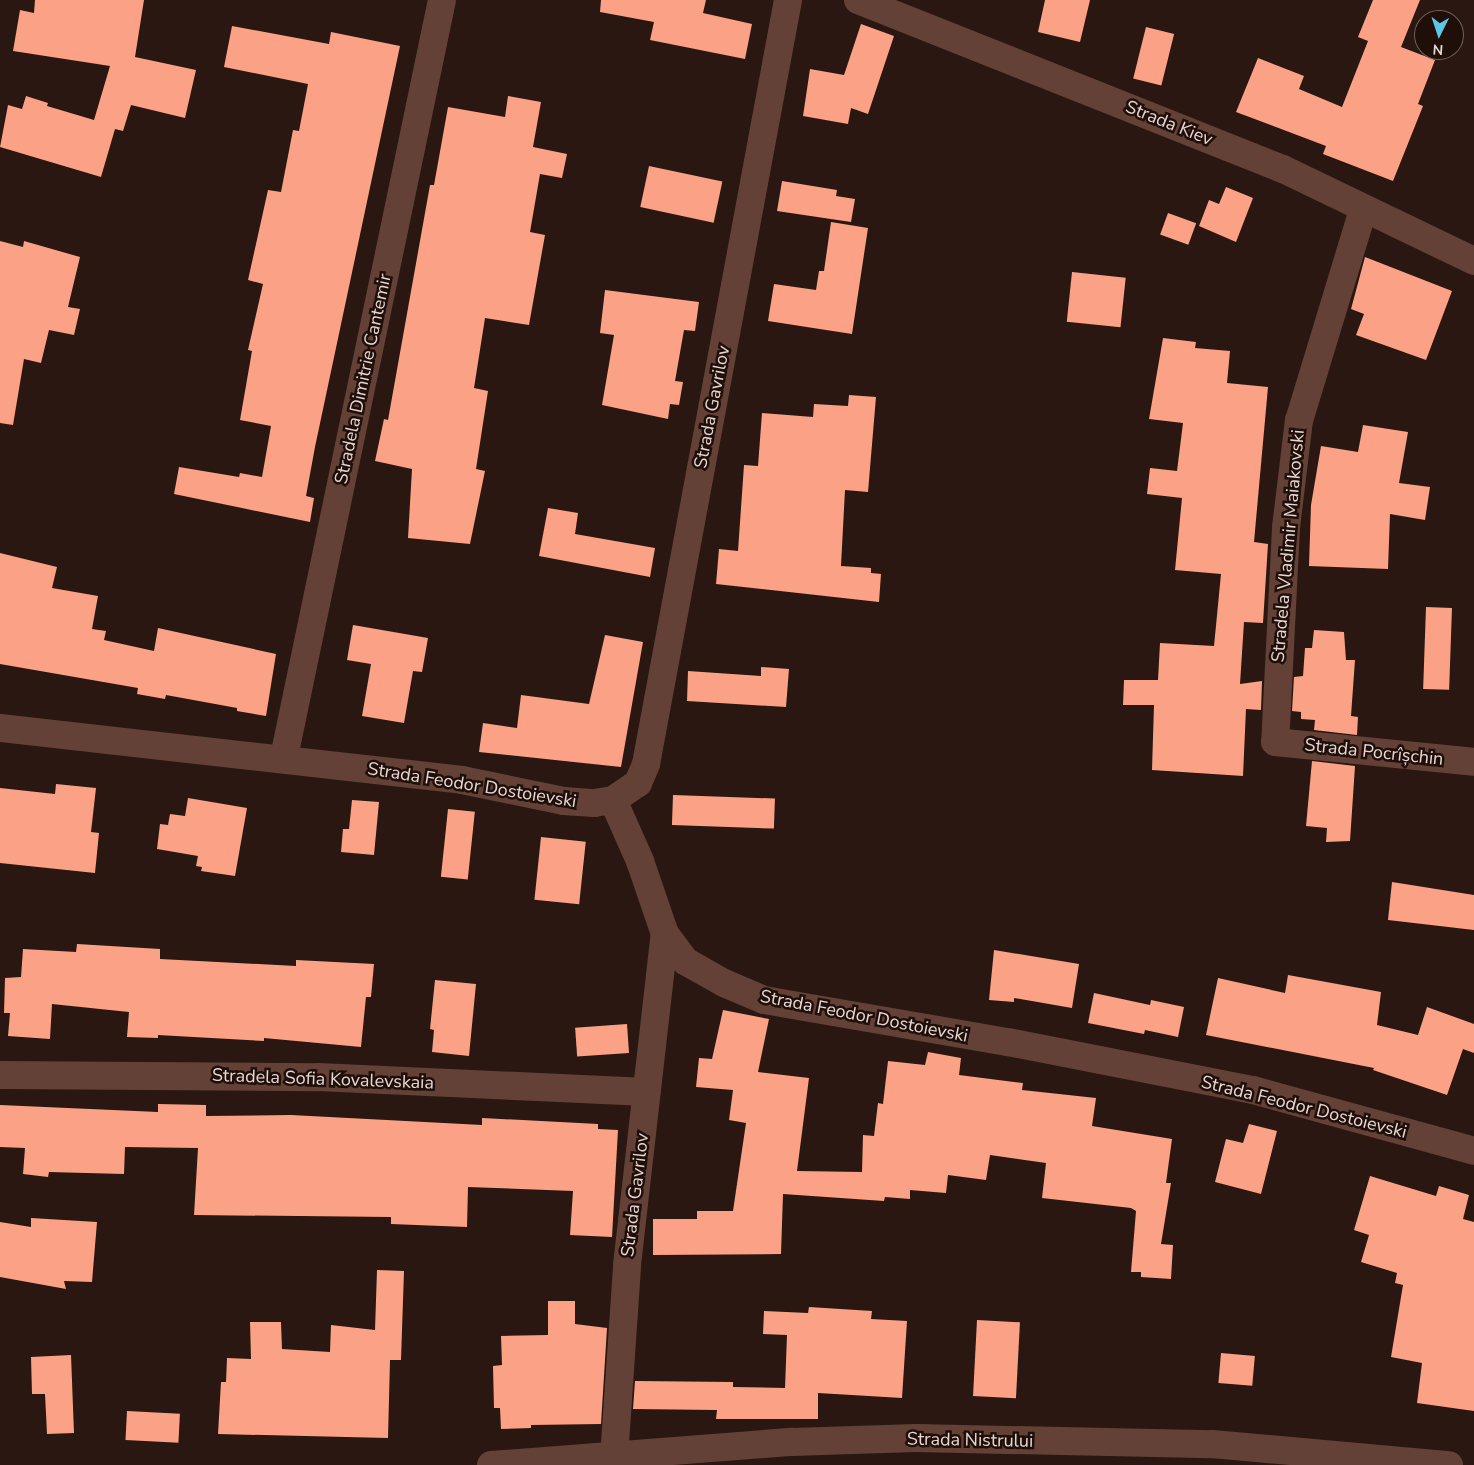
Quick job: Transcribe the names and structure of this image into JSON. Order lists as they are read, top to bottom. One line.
{"streets":{"street":["Strada Kiev","Stradela Dimitrie Cantemir","Strada Gavrilov","Stradela Vladimir Maiakovski","Strada Pocrîșchin","Strada Feodor Dostoievski","Stradela Sofia Kovalevskaia","Strada Nistrului"]},"crossings":[["Strada Kiev","Stradela Vladimir Maiakovski"],["Stradela Dimitrie Cantemir","Strada Feodor Dostoievski"],["Strada Gavrilov","Strada Feodor Dostoievski"],["Strada Gavrilov","Stradela Sofia Kovalevskaia"],["Strada Gavrilov","Strada Nistrului"],["Stradela Vladimir Maiakovski","Strada Pocrîșchin"]],"north":"bottom"}
